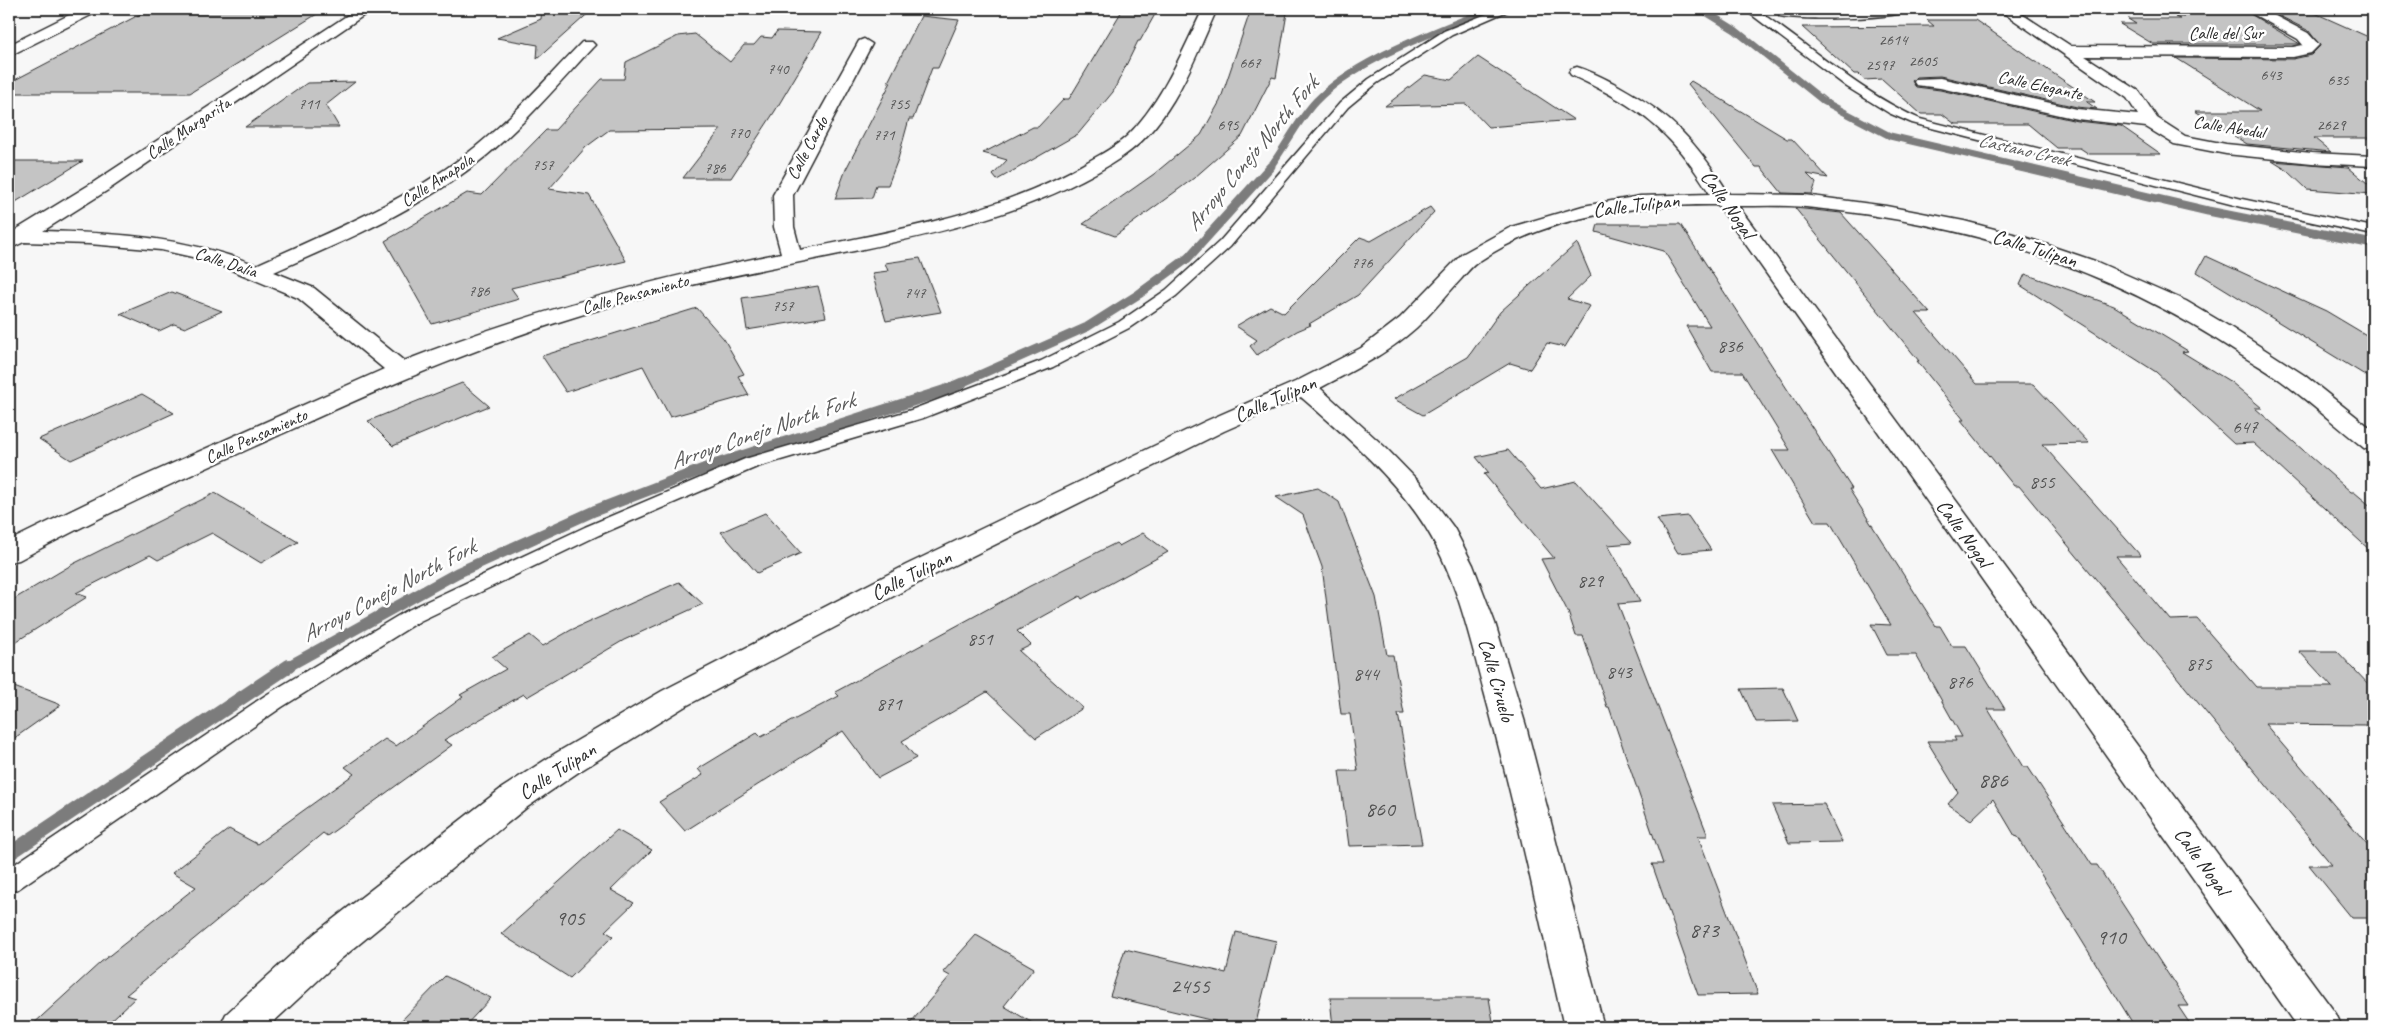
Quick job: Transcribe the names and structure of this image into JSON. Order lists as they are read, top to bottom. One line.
{"streets":{"street":["Calle del Sur","Calle Elegante","Calle Abedul","Calle Margarita","Calle Cardo","Calle Amapola","Calle Nogal","Calle Tulipan","Calle Dalia","Calle Pensamiento","Calle Ciruelo"]},"crossings":[["Calle del Sur","Calle Abedul"],["Calle Elegante","Calle Abedul"],["Calle Margarita","Calle Dalia"],["Calle Cardo","Calle Pensamiento"],["Calle Amapola","Calle Dalia"],["Calle Nogal","Calle Tulipan"],["Calle Tulipan","Calle Ciruelo"],["Calle Dalia","Calle Pensamiento"]],"water":["Castano Creek","Arroyo Conejo North Fork"],"house_numbers":["2614","2605","667","2597","740","643","635","711","755","695","2629","770","771","757","786","776","786","747","757","836","647","855","829","851","875","843","844","876","871","886","860","905","873","910","2455"]}
